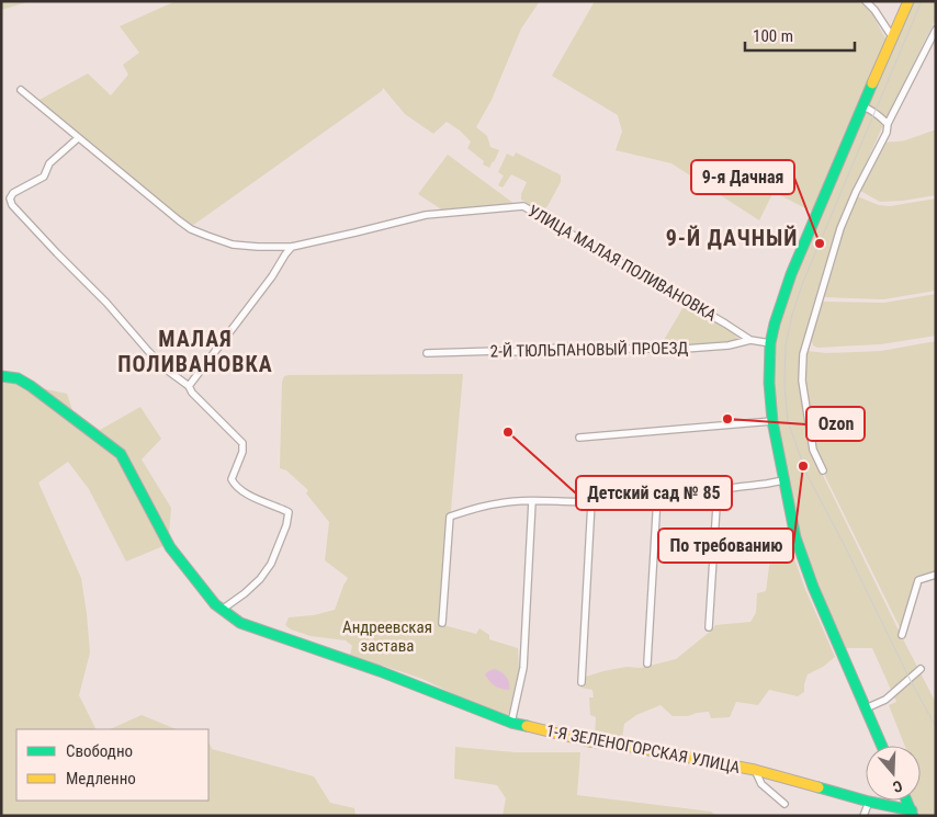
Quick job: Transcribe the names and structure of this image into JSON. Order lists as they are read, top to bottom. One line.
{"streets":{"street":["УЛИЦА МАЛАЯ ПОЛИВАНОВКА","2-Й ТЮЛЬПАНОВЫЙ ПРОЕЗД","1-Я ЗЕЛЕНОГОРСКАЯ УЛИЦА"]},"crossings":[["УЛИЦА МАЛАЯ ПОЛИВАНОВКА","2-Й ТЮЛЬПАНОВЫЙ ПРОЕЗД"]],"districts":["9-Й ДАЧНЫЙ","МАЛАЯ ПОЛИВАНОВКА"],"parks":["Андреевская застава"],"places":["9-я Дачная","Ozon","Детский сад № 85","По требованию"],"legend":["Свободно","Медленно"],"scale_bar":"100 m","north":"bottom"}
